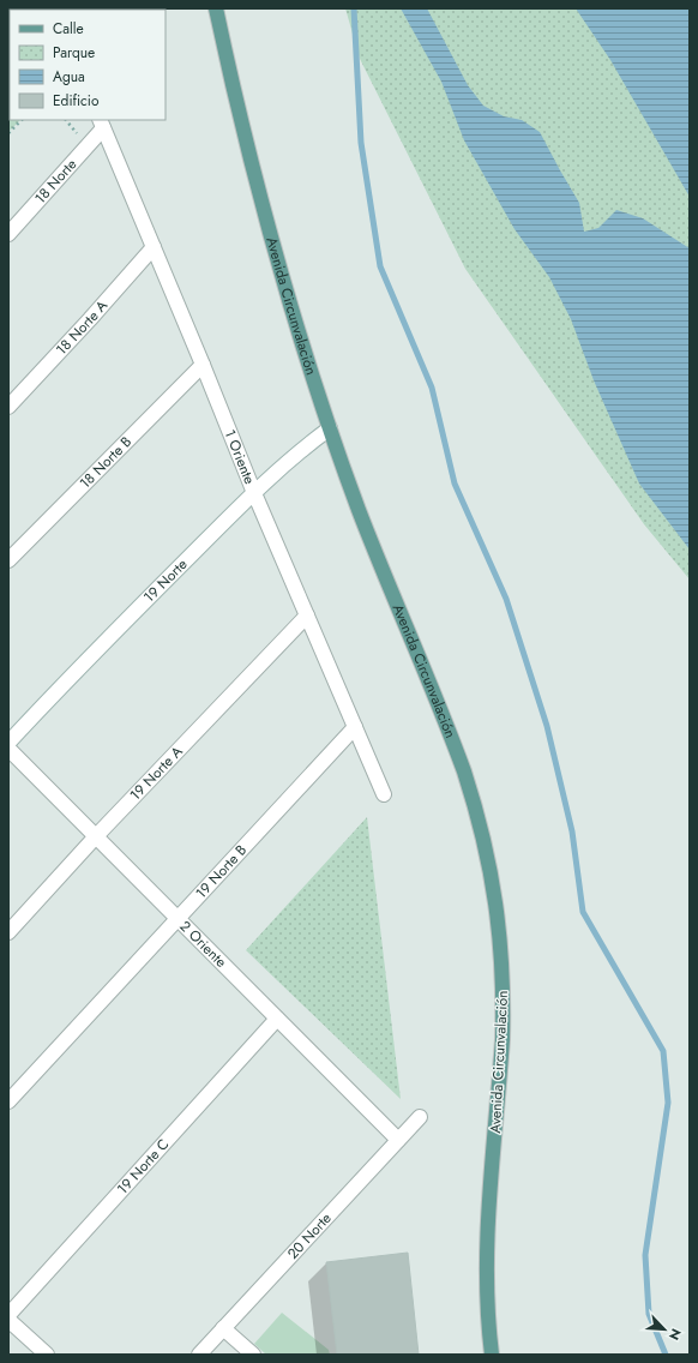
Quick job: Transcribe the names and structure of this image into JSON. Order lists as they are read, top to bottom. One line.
{"streets":{"main road":["Avenida Circunvalación"],"street":["18 Norte","18 Norte A","1 Oriente","18 Norte B","19 Norte","19 Norte A","19 Norte B","2 Oriente","19 Norte C","20 Norte"]},"crossings":[["18 Norte","1 Oriente"],["Avenida Circunvalación","19 Norte"],["18 Norte A","1 Oriente"],["1 Oriente","18 Norte B"],["1 Oriente","19 Norte"],["1 Oriente","19 Norte A"],["1 Oriente","19 Norte B"],["19 Norte A","2 Oriente"],["19 Norte B","2 Oriente"],["2 Oriente","19 Norte C"],["2 Oriente","20 Norte"]],"legend":["Calle","Parque","Agua","Edificio"],"north":"bottom right"}
